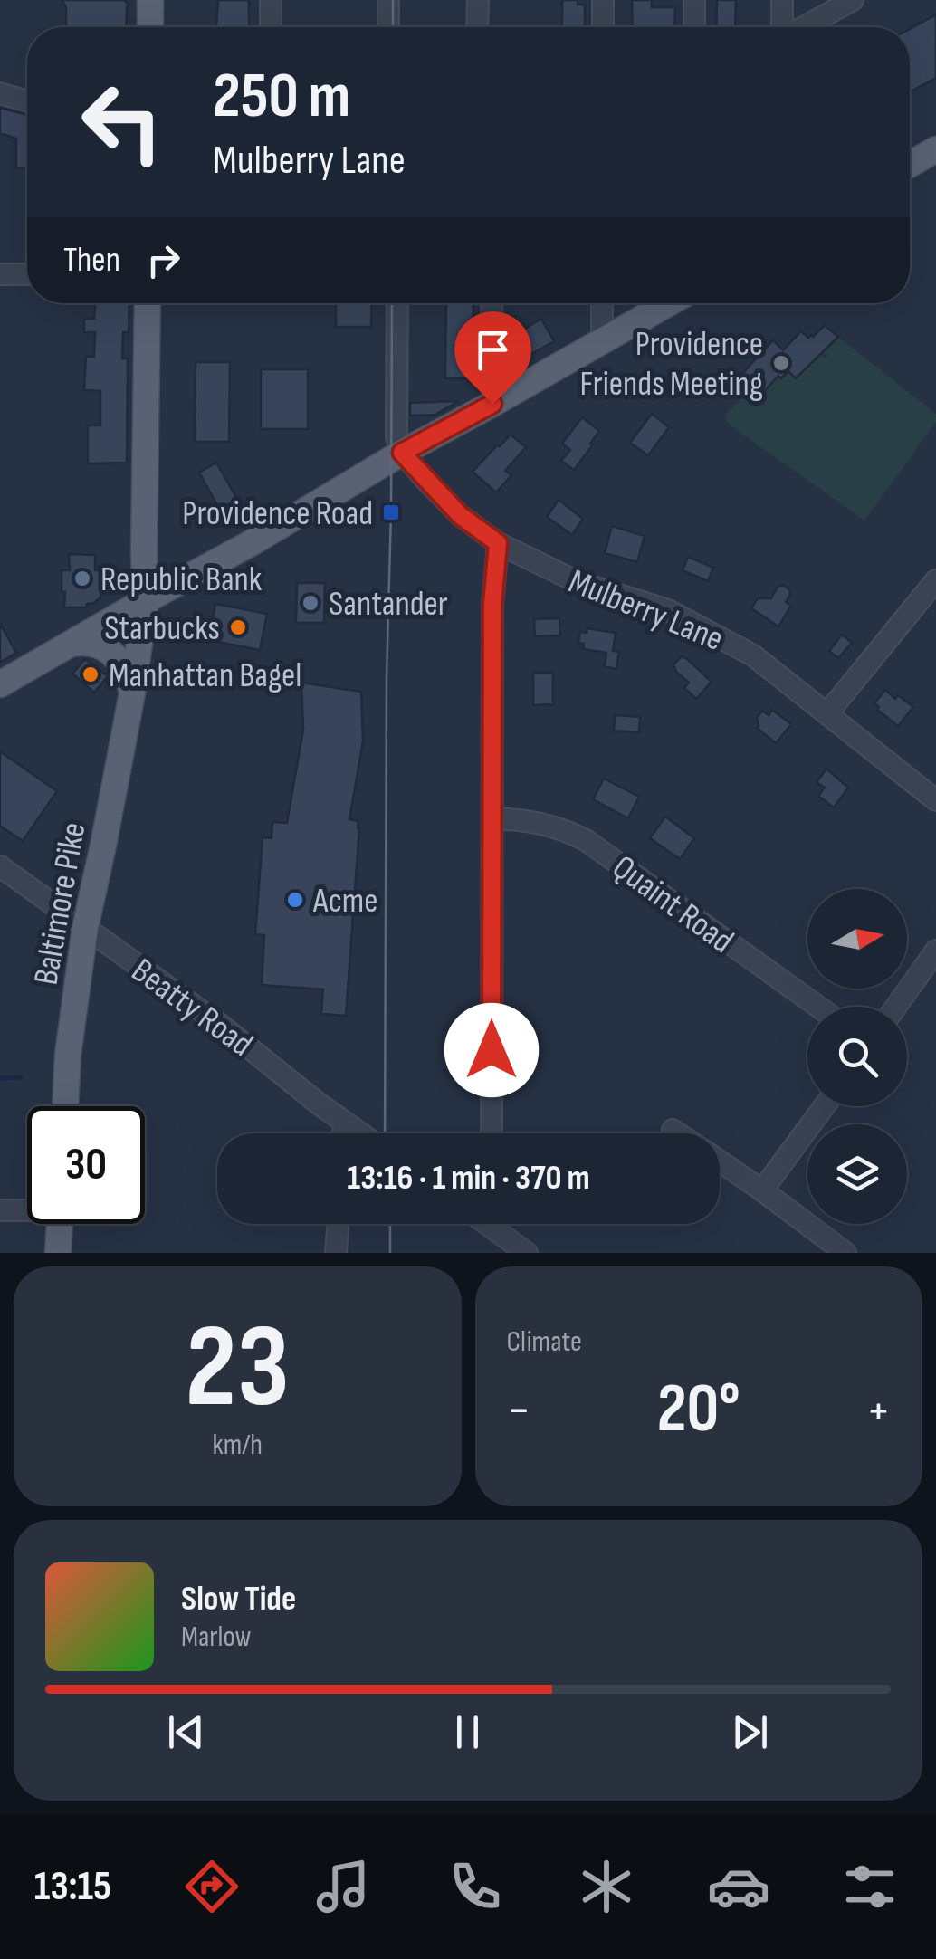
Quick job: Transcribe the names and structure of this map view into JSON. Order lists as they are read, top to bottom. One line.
{"streets":{"main road":["Baltimore Pike"],"street":["Mulberry Lane","Quaint Road","Beatty Road"]},"crossings":[["Baltimore Pike","Beatty Road"]],"places":{"other":["Providence Friends Meeting","Republic Bank","Santander","Starbucks","Manhattan Bagel","Acme"],"transit":["Providence Road"]},"north":"right","page":{"turn":["250 m","Mulberry Lane"],"then":"Then","limit":"30","trip":"13:16 · 1 min · 370 m","tile":[["23","km/h"],"Climate"],"heat":["−","20°","+"],"song":["Slow Tide","Marlow"],"tabs":"13:15"}}
